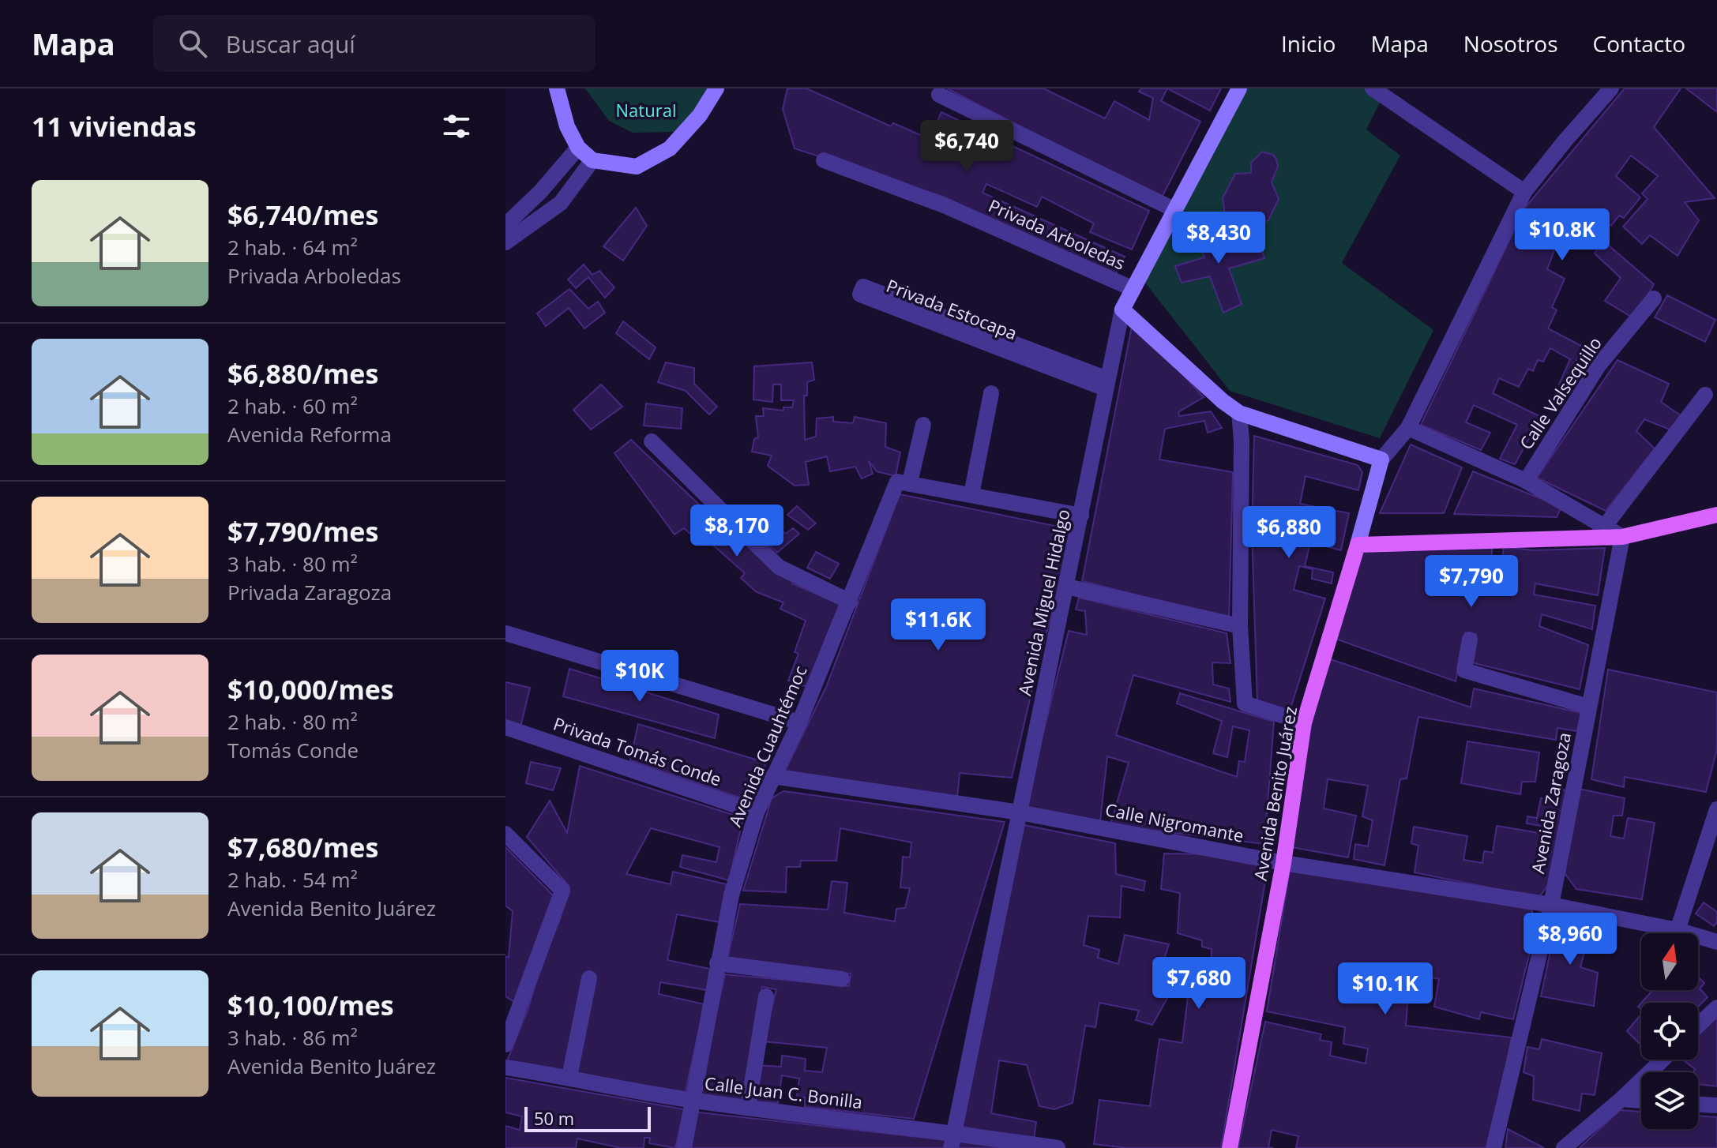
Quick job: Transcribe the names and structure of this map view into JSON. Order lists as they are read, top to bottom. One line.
{"streets":{"main road":["Avenida Miguel Hidalgo","Avenida Benito Juárez"],"street":["Privada Arboledas","Privada Estocapa","Calle Valsequillo","Avenida Cuauhtémoc","Privada Tomás Conde","Avenida Zaragoza","Calle Nigromante","Calle Juan C. Bonilla"]},"crossings":[["Privada Arboledas","Avenida Miguel Hidalgo"],["Privada Estocapa","Avenida Miguel Hidalgo"],["Avenida Miguel Hidalgo","Calle Nigromante"],["Avenida Miguel Hidalgo","Calle Juan C. Bonilla"],["Avenida Cuauhtémoc","Privada Tomás Conde"],["Avenida Cuauhtémoc","Calle Nigromante"],["Avenida Cuauhtémoc","Calle Juan C. Bonilla"],["Avenida Benito Juárez","Calle Nigromante"],["Avenida Zaragoza","Calle Nigromante"]],"parks":["Natural"],"scale_bar":"50 m","north":"top","page":{"header":"Mapa","search":"Buscar aquí","nav":["Inicio","Mapa","Nosotros","Contacto"],"heading":"11 viviendas","price":["$6,740","$10.8K","$8,430","$8,170","$6,880","$7,790","$11.6K","$10K","$8,960","$7,680","$10.1K"],"list":[{"name":"$6,740/mes","note":"2 hab. · 64 m² · Privada Arboledas"},{"name":"$6,880/mes","note":"2 hab. · 60 m² · Avenida Reforma"},{"name":"$7,790/mes","note":"3 hab. · 80 m² · Privada Zaragoza"},{"name":"$10,000/mes","note":"2 hab. · 80 m² · Tomás Conde"},{"name":"$7,680/mes","note":"2 hab. · 54 m² · Avenida Benito Juárez"},{"name":"$10,100/mes","note":"3 hab. · 86 m² · Avenida Benito Juárez"}],"scale":"50 m"}}
